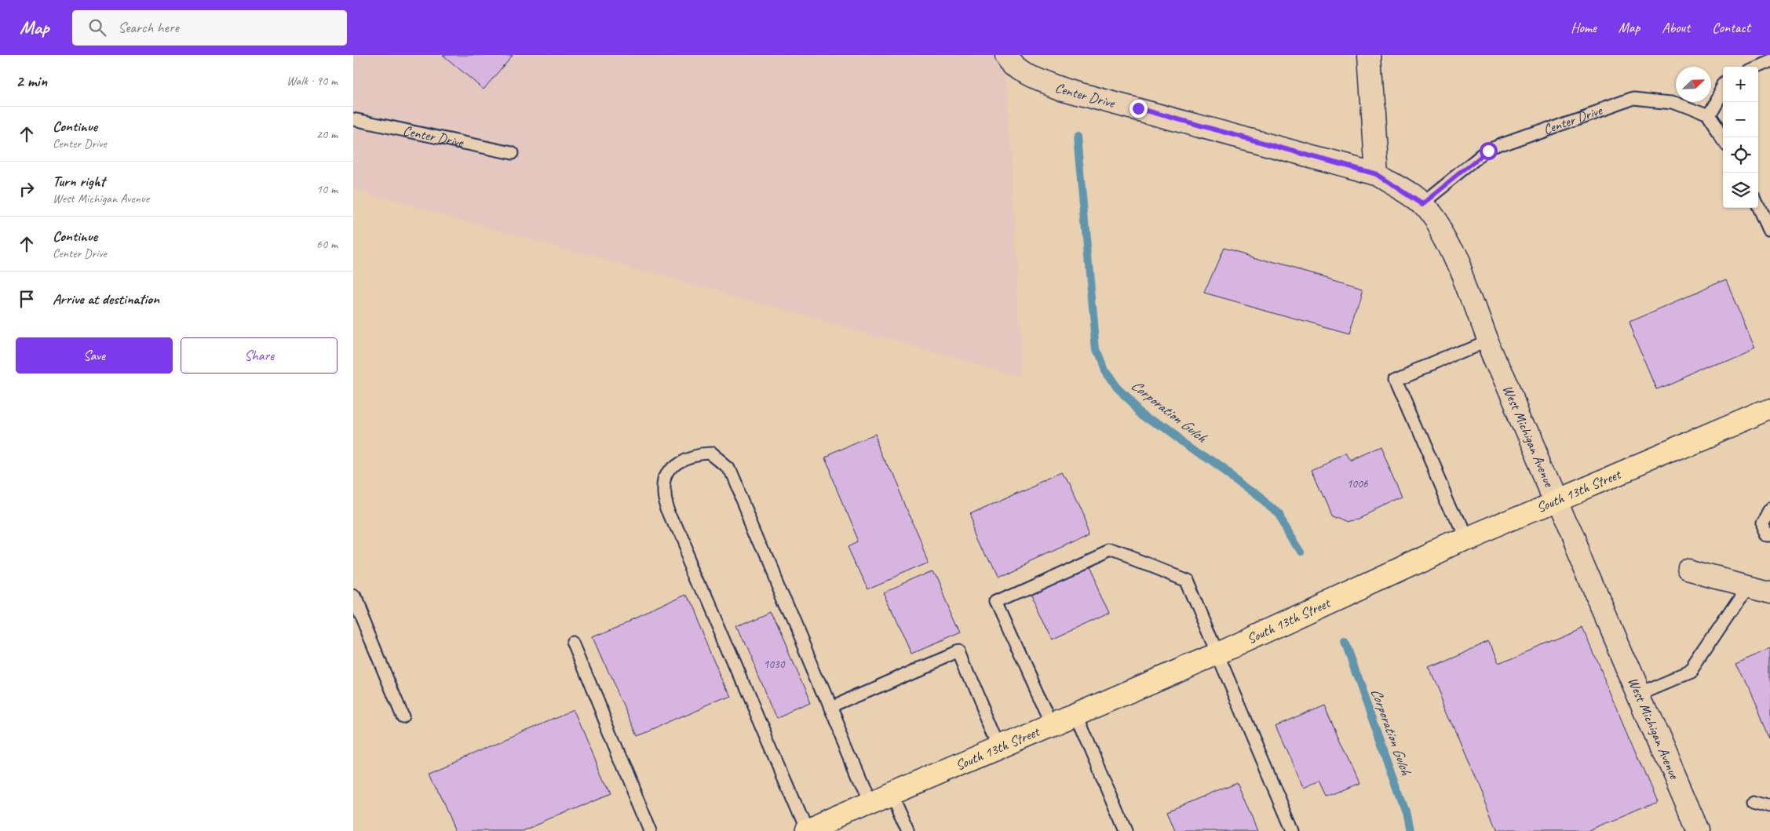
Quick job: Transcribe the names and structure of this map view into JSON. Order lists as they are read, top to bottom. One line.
{"streets":{"highway":["South 13th Street"],"street":["Center Drive","West Michigan Avenue"]},"crossings":[["Center Drive","West Michigan Avenue"],["West Michigan Avenue","South 13th Street"]],"water":["Corporation Gulch"],"house_numbers":["1006","1030"],"north":"top right","page":{"header":"Map","search":"Search here","nav":["Home","Map","About","Contact"],"heading":["2 min","Walk · 90 m"],"map_buttons":["+","−"],"list":[["Continue","Center Drive","20 m"],["Turn right","West Michigan Avenue","10 m"],["Continue","Center Drive","60 m"],"Arrive at destination"],"buttons":["Save","Share"]}}
